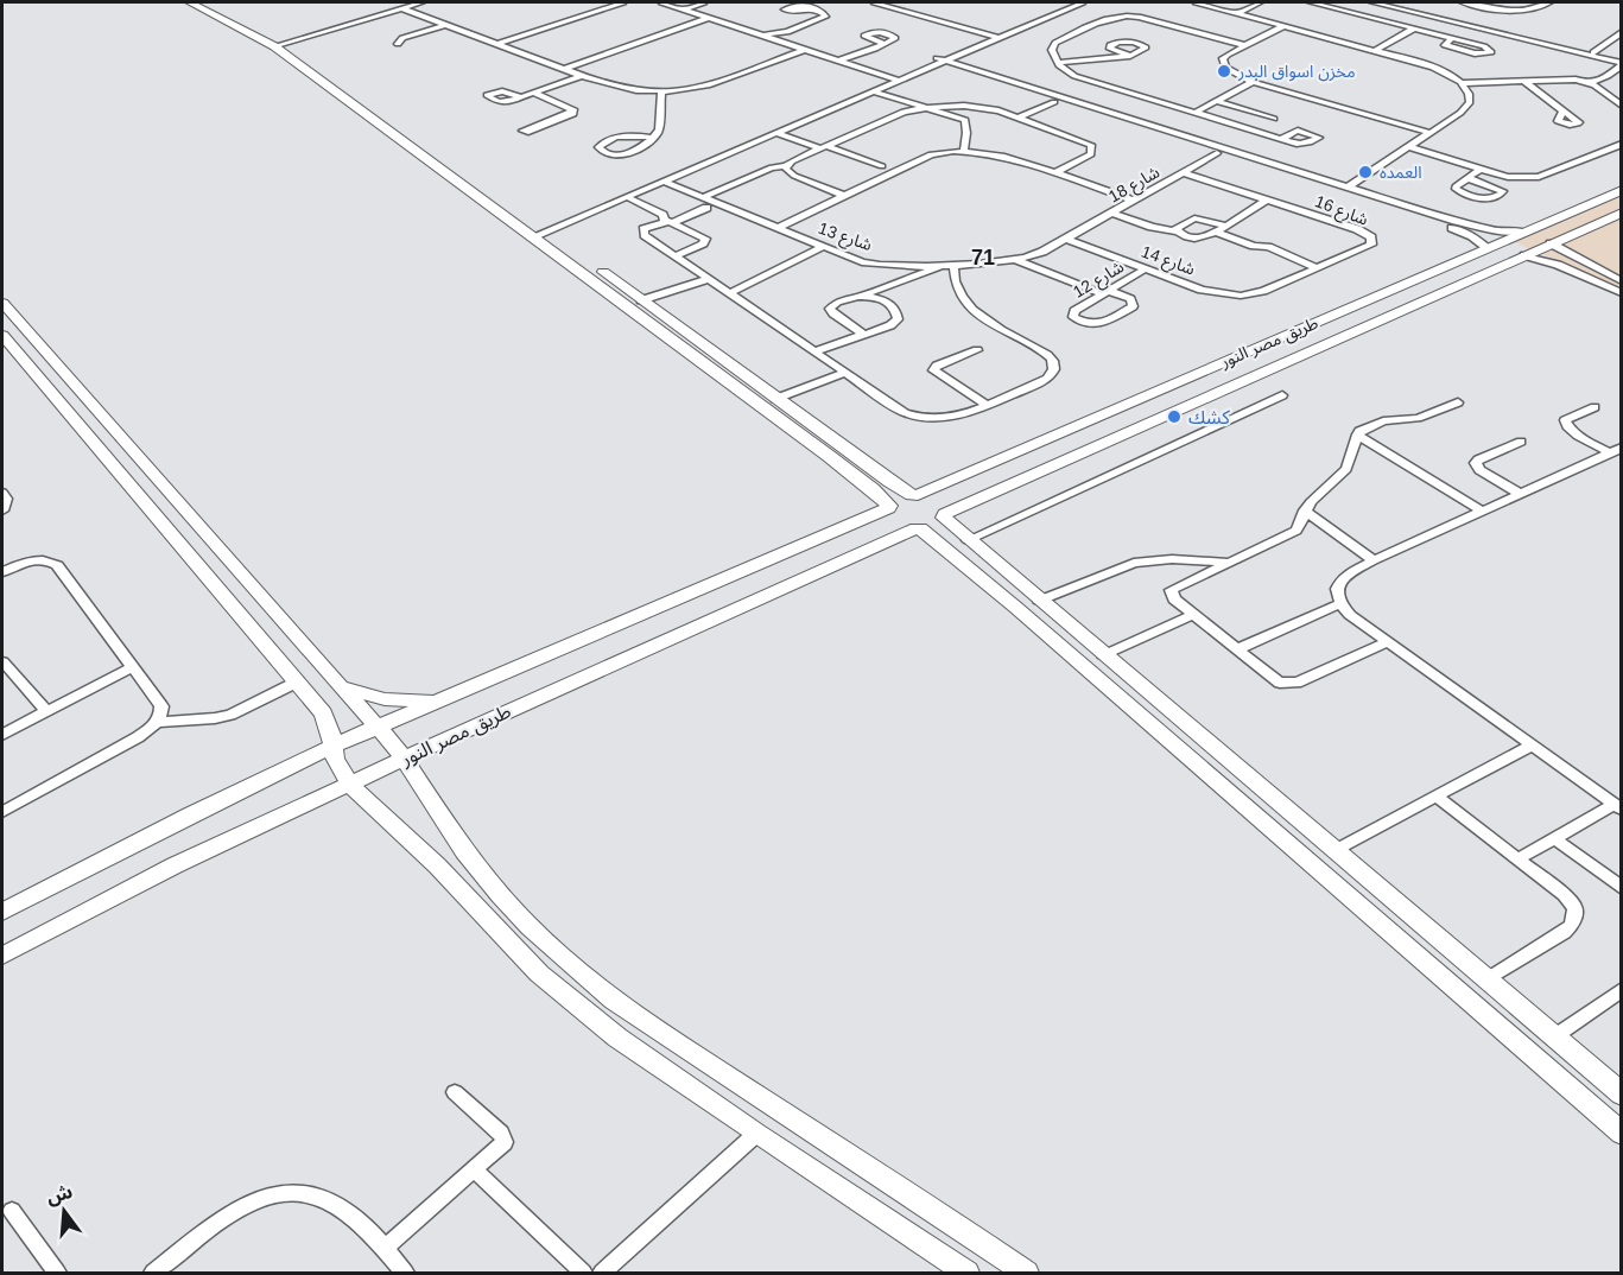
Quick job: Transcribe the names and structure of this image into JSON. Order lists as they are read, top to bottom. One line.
{"streets":{"street":["شارع 18","شارع 16","شارع 13","شارع 14","شارع 12","طريق مصر النور"]},"crossings":[["شارع 18","شارع 16"],["شارع 18","شارع 13"],["شارع 18","شارع 14"],["شارع 16","شارع 14"],["شارع 13","شارع 14"],["شارع 14","شارع 12"]],"districts":["71"],"places":["مخزن اسواق البدر","العمده","كشك"],"north":"top"}
